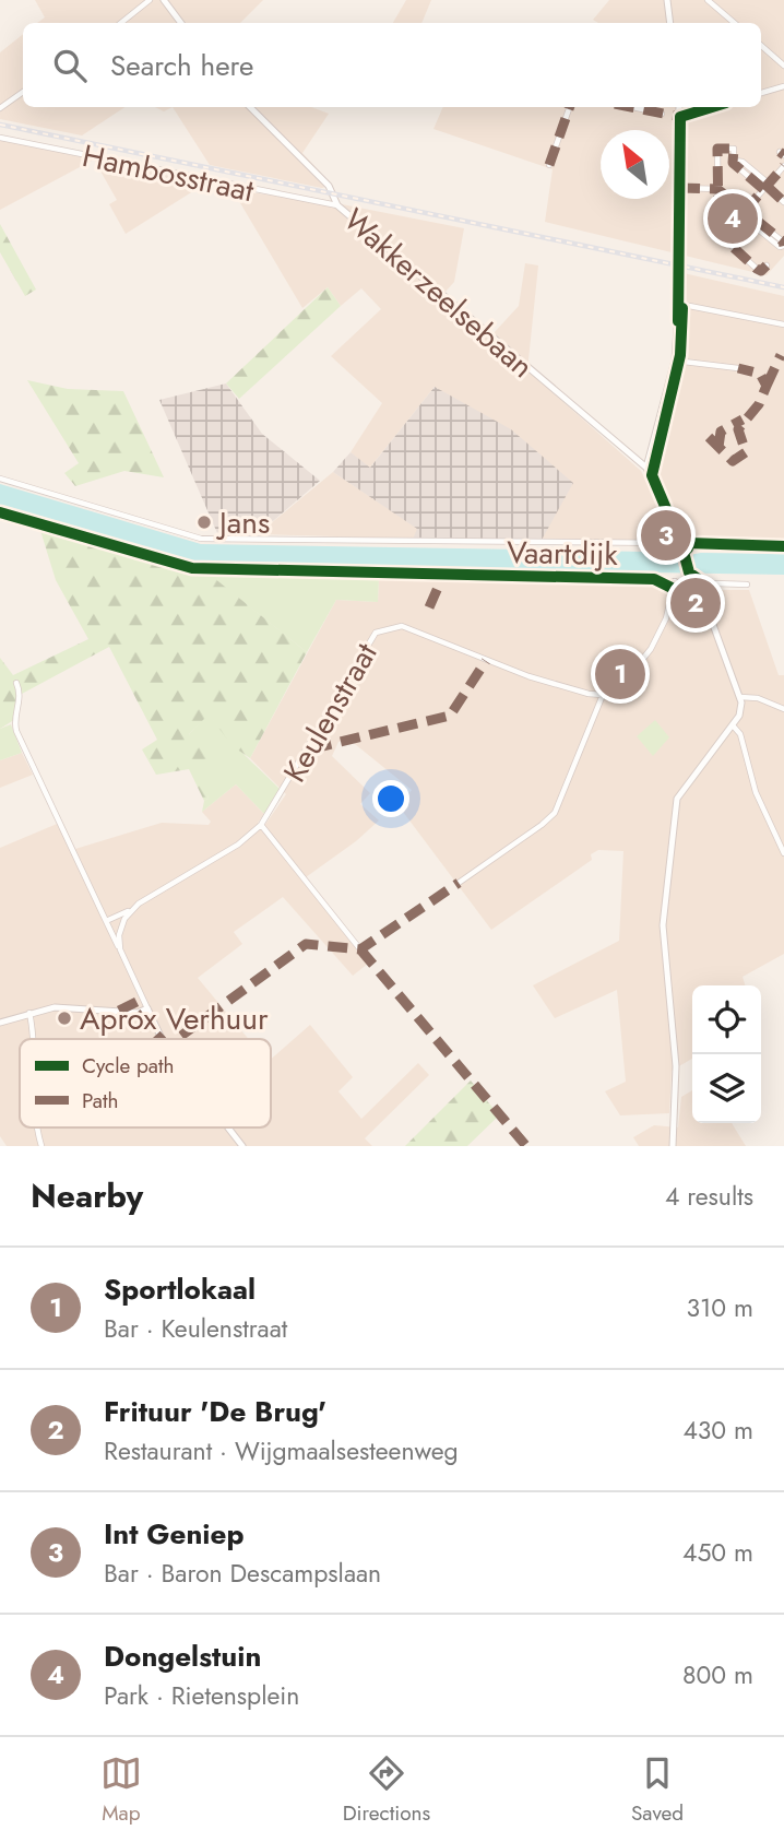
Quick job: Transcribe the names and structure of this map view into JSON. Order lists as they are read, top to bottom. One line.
{"streets":{"street":["Hambosstraat","Wakkerzeelsebaan","Vaartdijk","Keulenstraat"]},"crossings":[["Hambosstraat","Wakkerzeelsebaan"]],"places":["Jans","Aprox Verhuur"],"legend":["Cycle path","Path"],"north":"top left","page":{"search":"Search here","pins":["4","3","2","1"],"heading":["Nearby","4 results"],"list":[{"mark":"1","name":"Sportlokaal","note":"Bar · Keulenstraat","value":"310 m"},{"mark":"2","name":"Frituur 'De Brug'","note":"Restaurant · Wijgmaalsesteenweg","value":"430 m"},{"mark":"3","name":"Int Geniep","note":"Bar · Baron Descampslaan","value":"450 m"},{"mark":"4","name":"Dongelstuin","note":"Park · Rietensplein","value":"800 m"}],"nav":["Map","Directions","Saved"]}}
